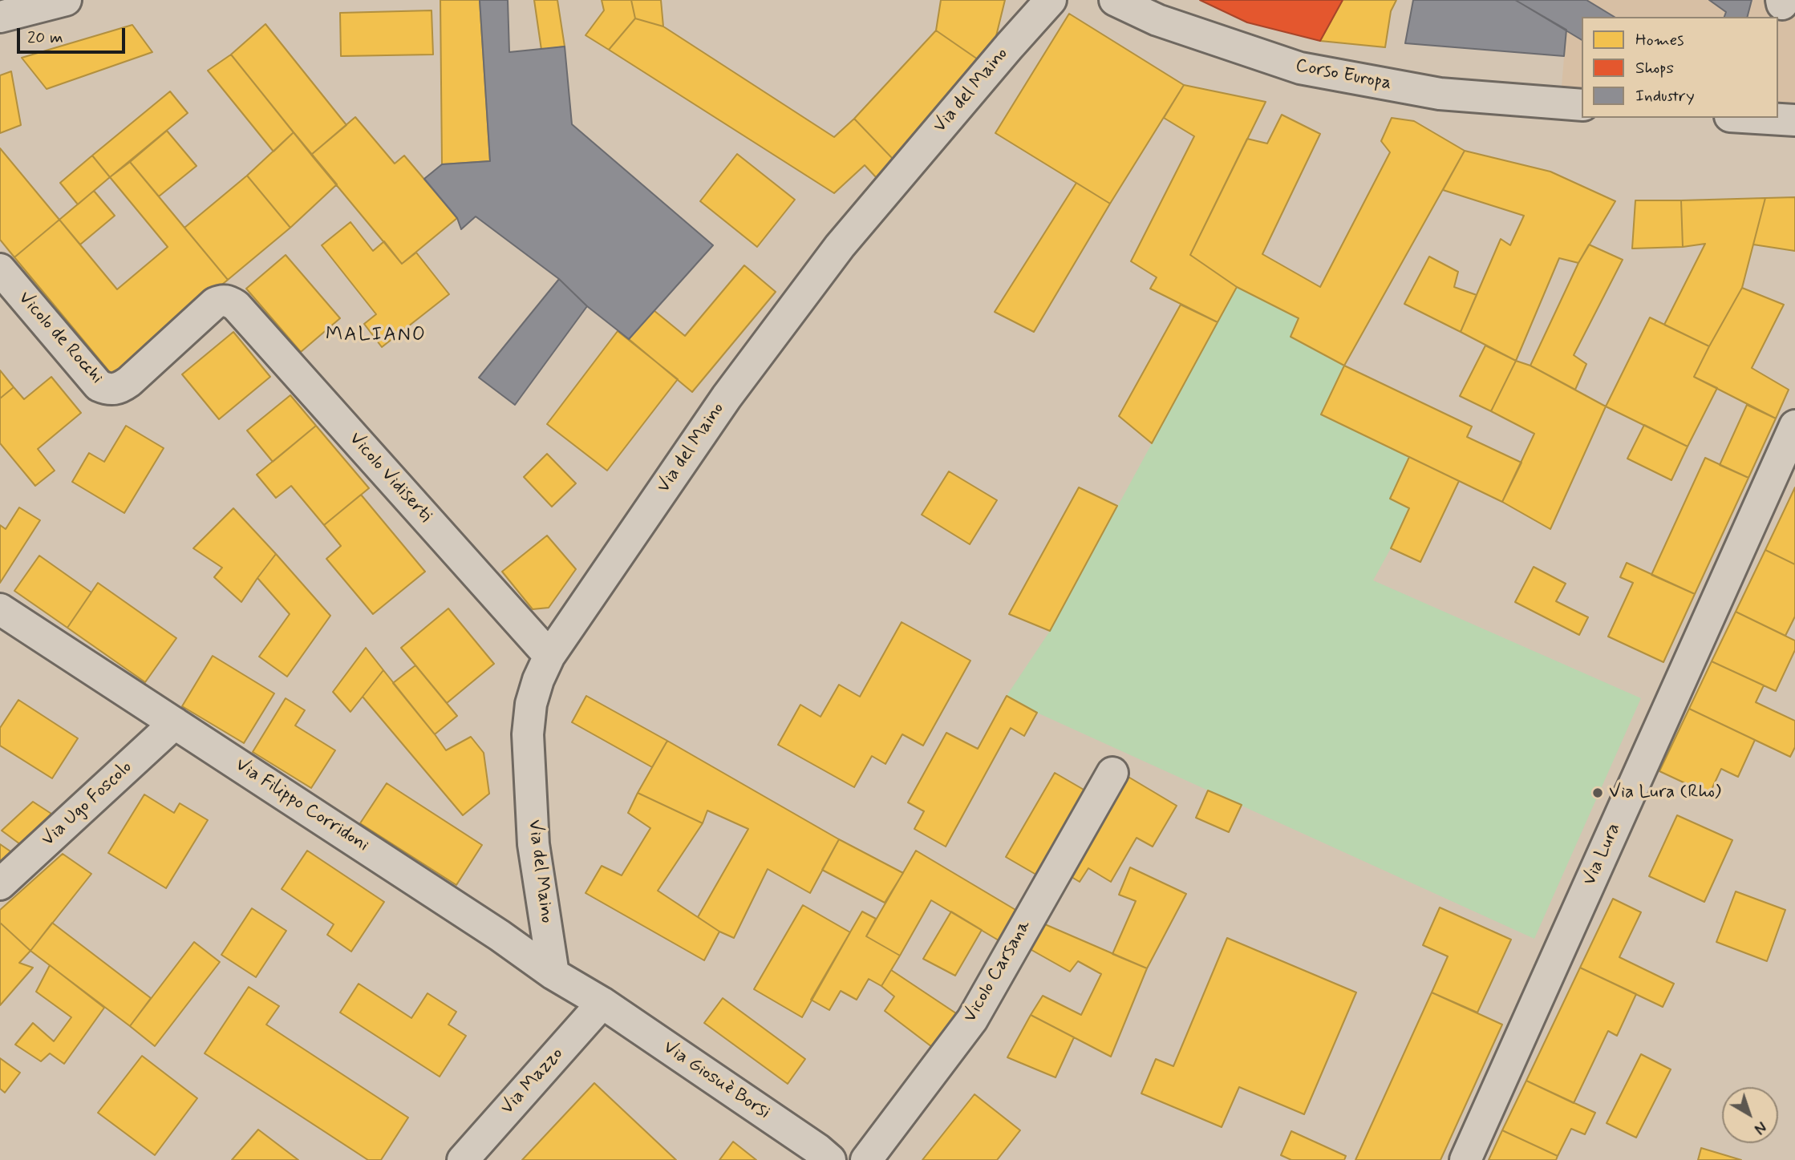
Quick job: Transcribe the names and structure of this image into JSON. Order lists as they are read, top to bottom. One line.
{"streets":{"street":["Corso Europa","Via del Maino","Vicolo de Rocchi","Vicolo Vidiserti","Via Ugo Foscolo","Via Filippo Corridoni","Via Lura","Vicolo Carsana","Via Giosuè Borsi","Via Mazzo"]},"crossings":[["Via del Maino","Vicolo Vidiserti"],["Via del Maino","Via Filippo Corridoni"],["Vicolo de Rocchi","Vicolo Vidiserti"],["Via Ugo Foscolo","Via Filippo Corridoni"],["Via Filippo Corridoni","Via Giosuè Borsi"],["Via Filippo Corridoni","Via Mazzo"],["Via Giosuè Borsi","Via Mazzo"]],"districts":["MALIANO"],"places":["Via Lura (Rho)"],"legend":["Homes","Shops","Industry"],"scale_bar":"20 m","north":"bottom right"}
